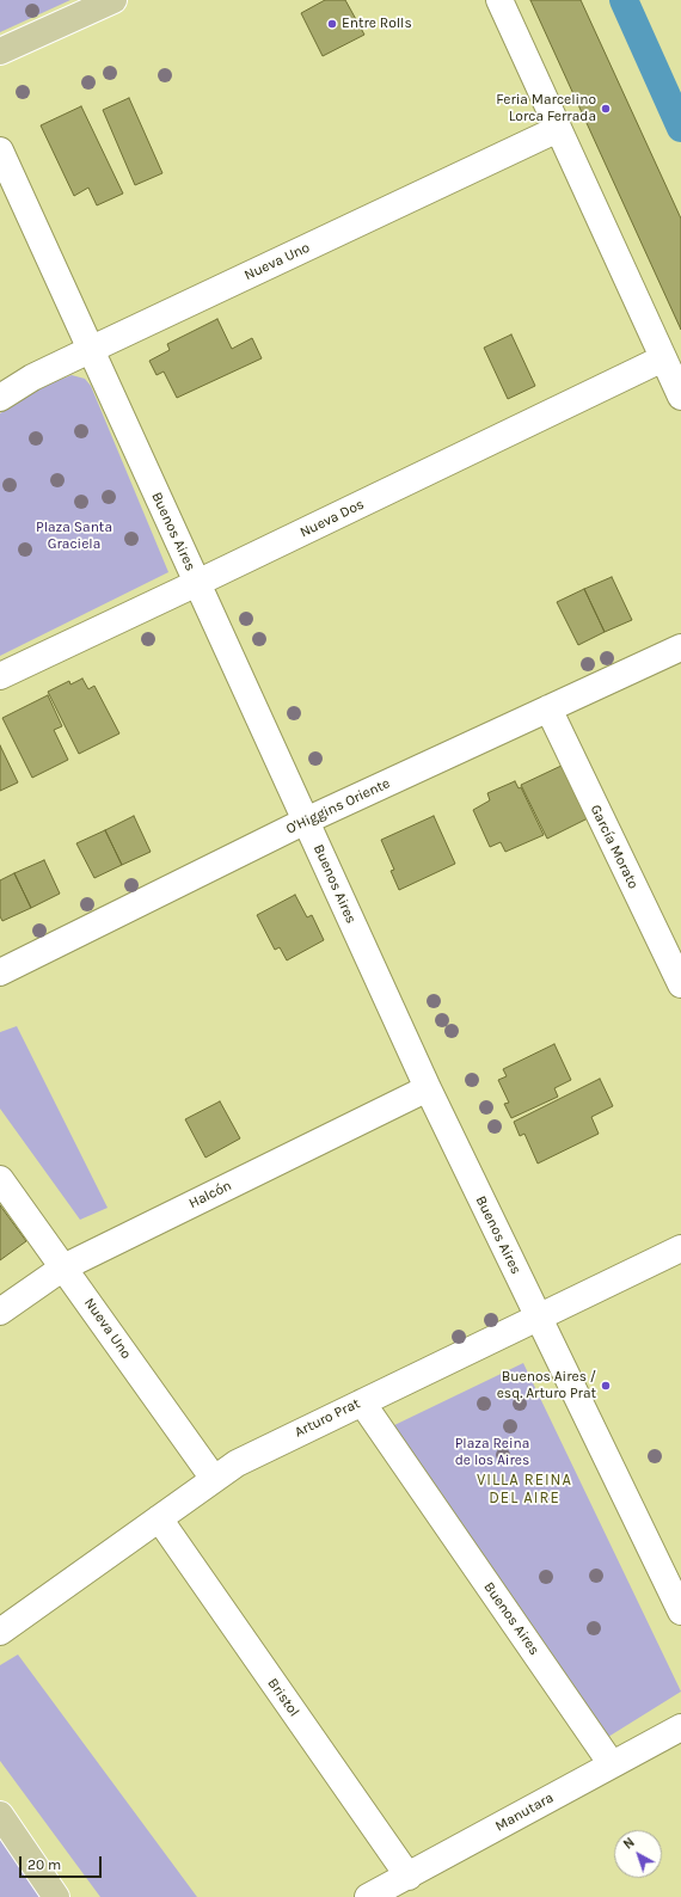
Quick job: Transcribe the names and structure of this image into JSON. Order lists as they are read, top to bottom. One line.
{"streets":{"street":["Nueva Uno","Nueva Dos","Buenos Aires","O'Higgins Oriente","García Morato","Halcón","Arturo Prat","Bristol","Manutara"]},"crossings":[["Nueva Uno","Buenos Aires"],["Nueva Uno","Halcón"],["Nueva Uno","Arturo Prat"],["Nueva Dos","Buenos Aires"],["Buenos Aires","O'Higgins Oriente"],["Buenos Aires","Halcón"],["Buenos Aires","Arturo Prat"],["Buenos Aires","Manutara"],["O'Higgins Oriente","García Morato"],["Arturo Prat","Bristol"],["Bristol","Manutara"]],"districts":["VILLA REINA DEL AIRE"],"parks":["Plaza Santa Graciela","Plaza Reina de los Aires"],"places":["Entre Rolls","Feria Marcelino Lorca Ferrada","Buenos Aires / esq. Arturo Prat"],"scale_bar":"20 m","north":"top left"}
